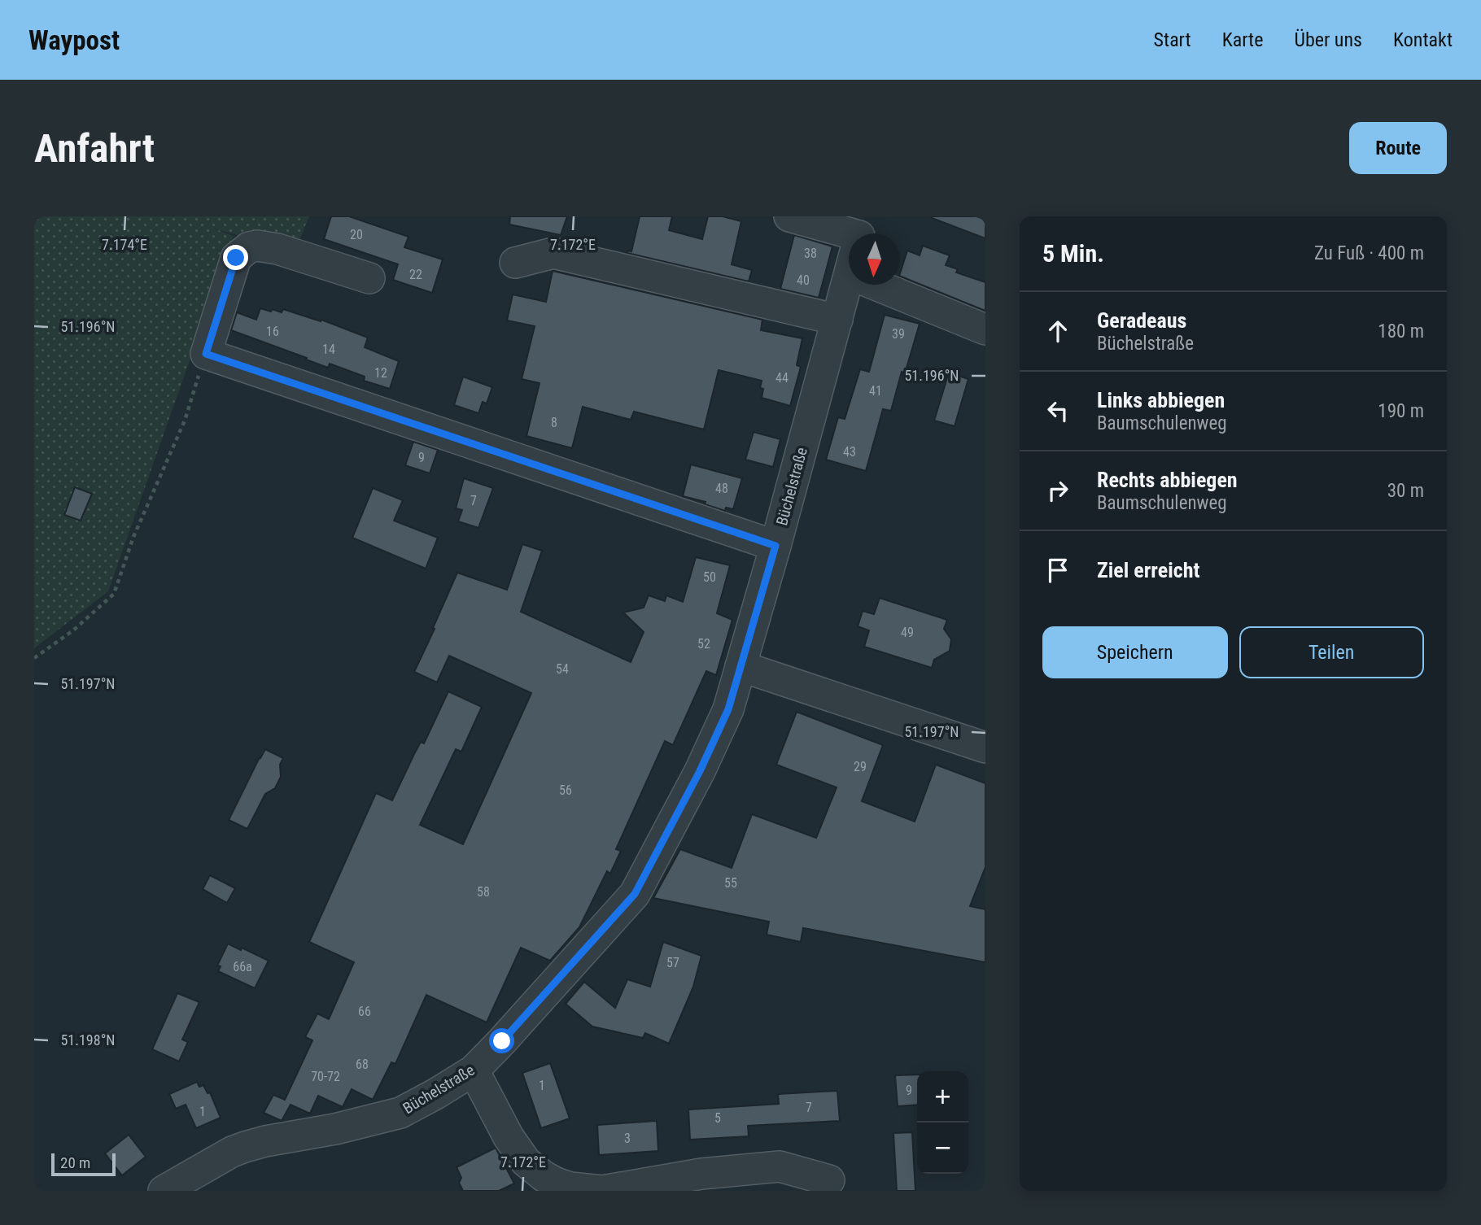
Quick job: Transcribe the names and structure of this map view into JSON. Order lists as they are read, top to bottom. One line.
{"streets":{"street":["Büchelstraße"]},"house_numbers":["20","38","22","40","16","39","14","12","44","41","8","43","9","48","7","50","49","52","54","29","56","55","58","57","66a","66","68","70-72","1","9","7","1","5","3"],"scale_bar":"20 m","north":"bottom","page":{"header":"Waypost","nav":["Start","Karte","Über uns","Kontakt"],"buttons":["Route",["Speichern","Teilen"]],"title":"Anfahrt","heading":["5 Min.","Zu Fuß · 400 m"],"list":[["Geradeaus","Büchelstraße","180 m"],["Links abbiegen","Baumschulenweg","190 m"],["Rechts abbiegen","Baumschulenweg","30 m"],"Ziel erreicht"],"map_buttons":["+","−"],"scale":"20 m"},"coordinates":["7.174°E","7.172°E","51.196°N","51.197°N","51.198°N"]}
